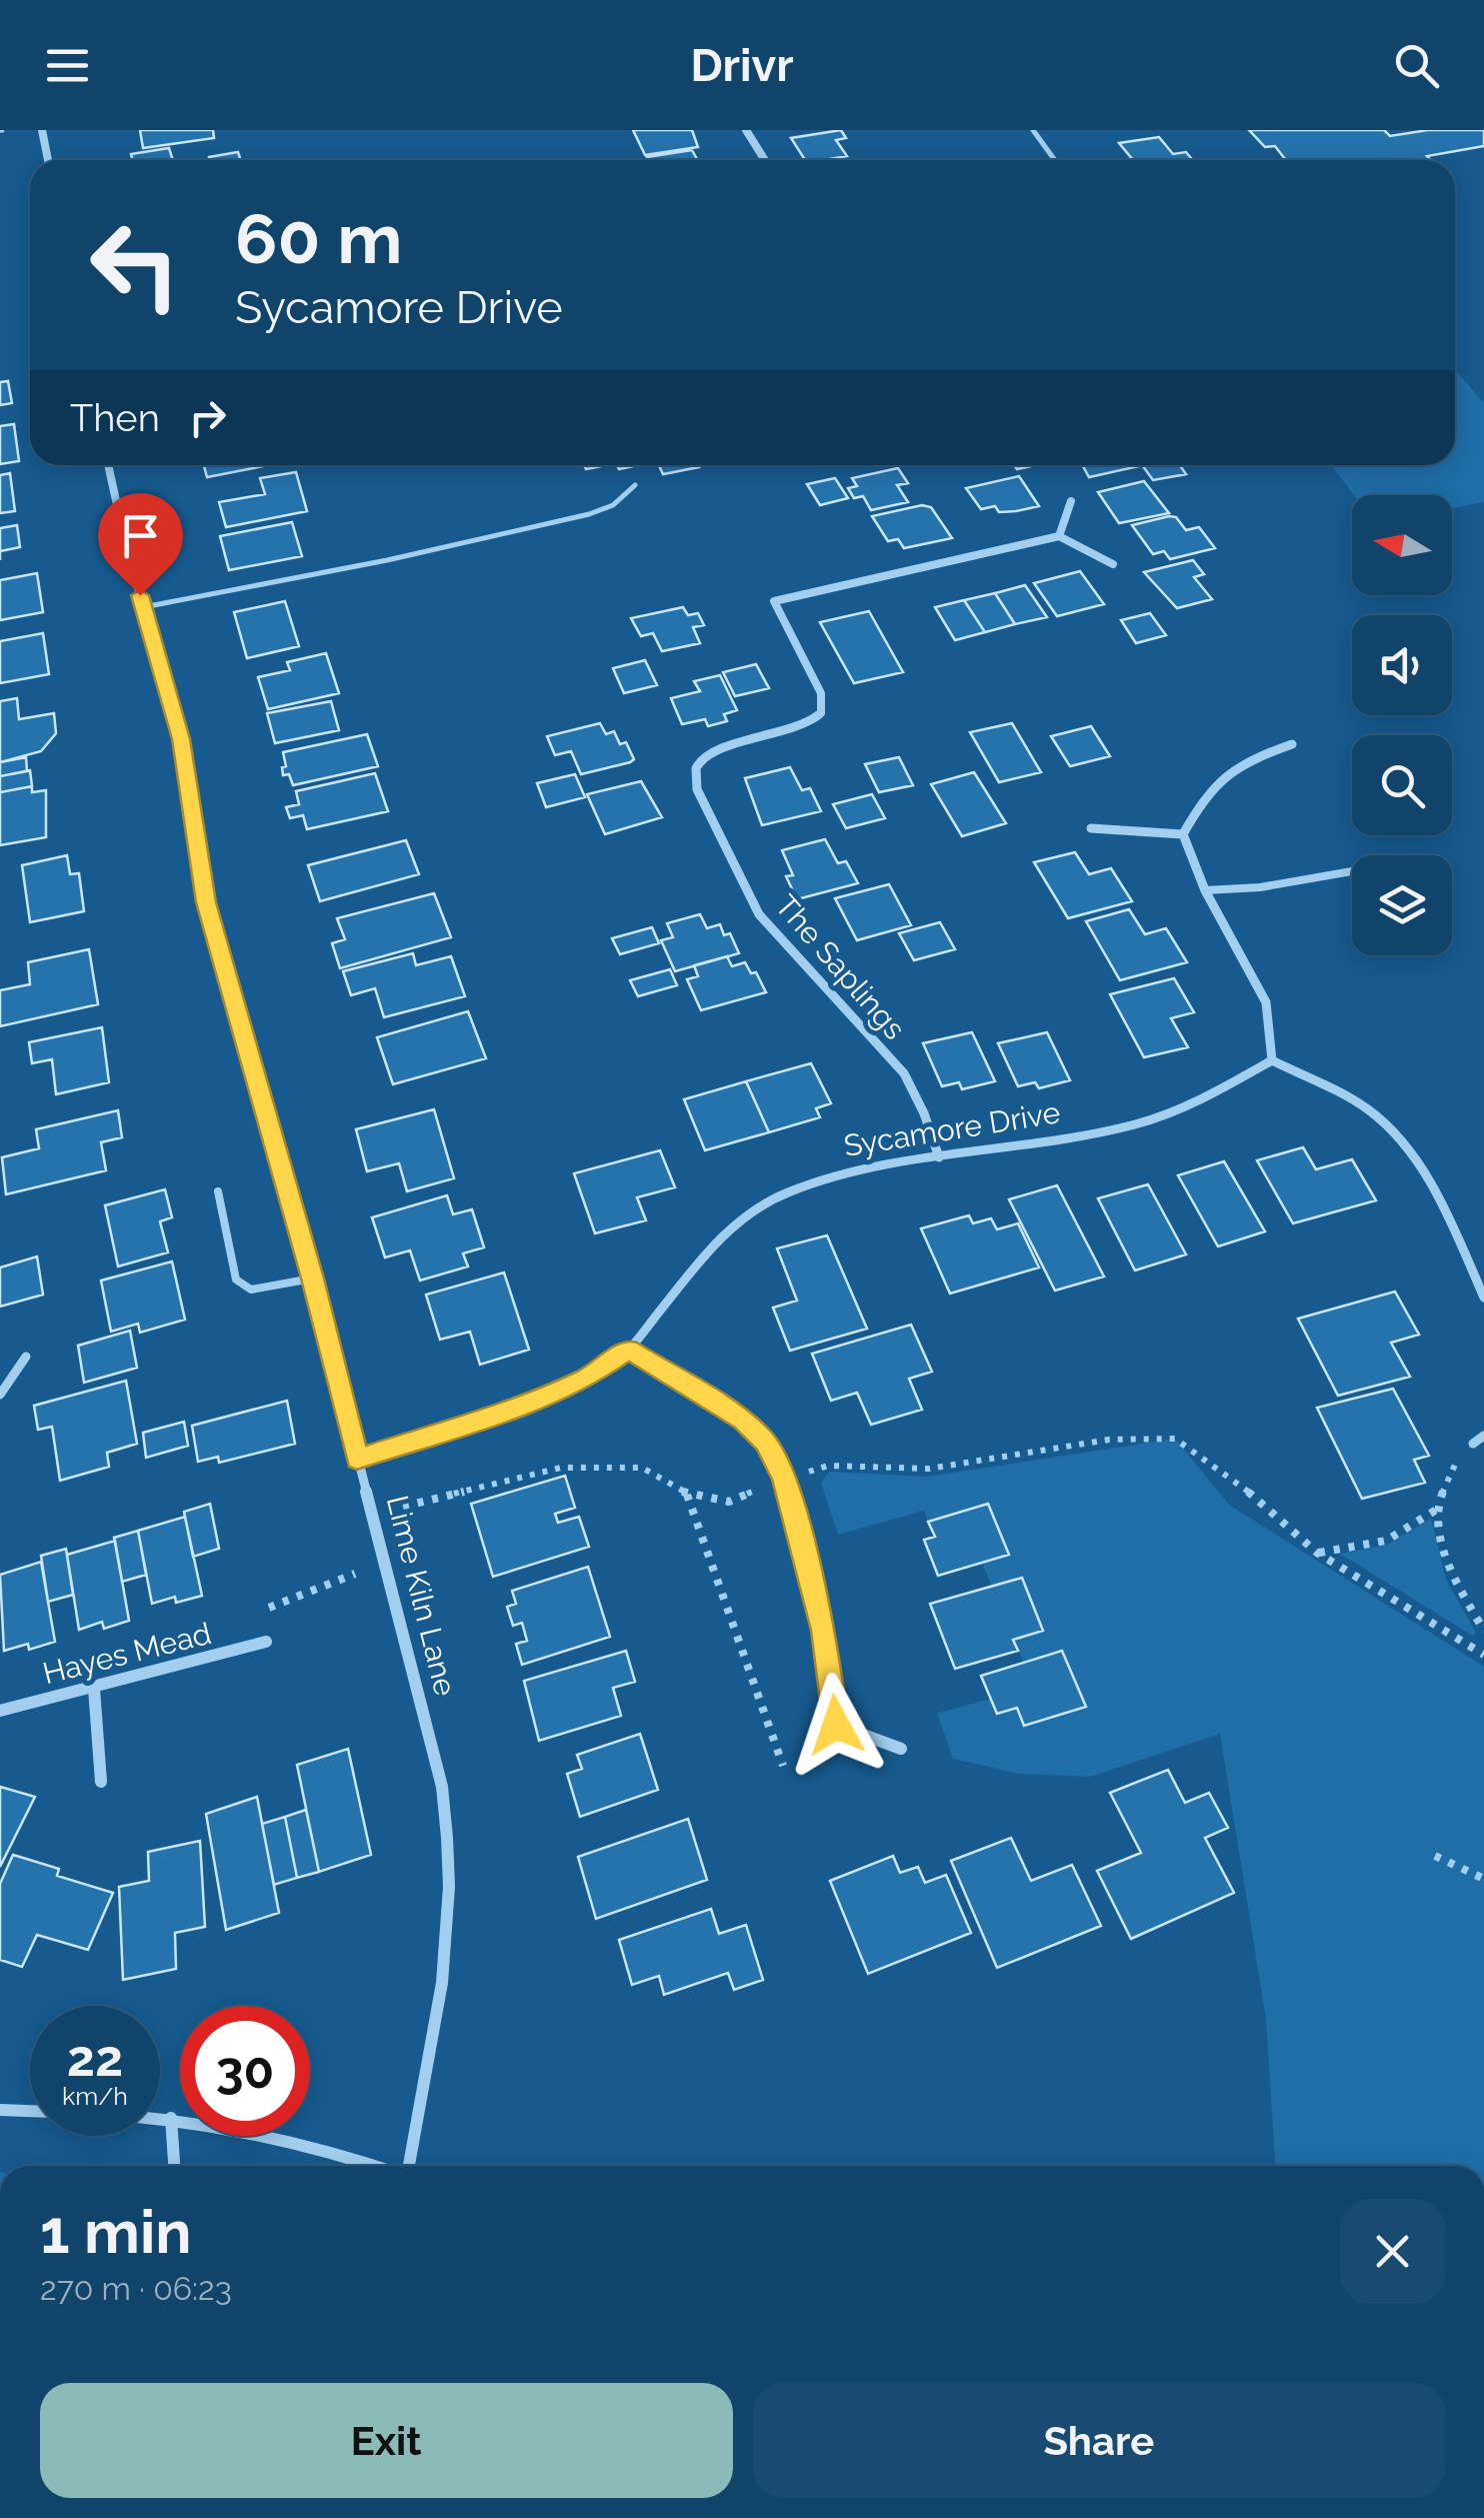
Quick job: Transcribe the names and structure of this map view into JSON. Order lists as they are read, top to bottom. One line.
{"streets":{"street":["The Saplings","Sycamore Drive","Lime Kiln Lane","Hayes Mead"]},"crossings":[["The Saplings","Sycamore Drive"],["Sycamore Drive","Lime Kiln Lane"]],"north":"left","page":{"header":"Drivr","turn":["60 m","Sycamore Drive"],"then":"Then","speed":"22 km/h","limit":"30","heading":["1 min","270 m · 06:23"],"buttons":["Exit","Share"]}}
